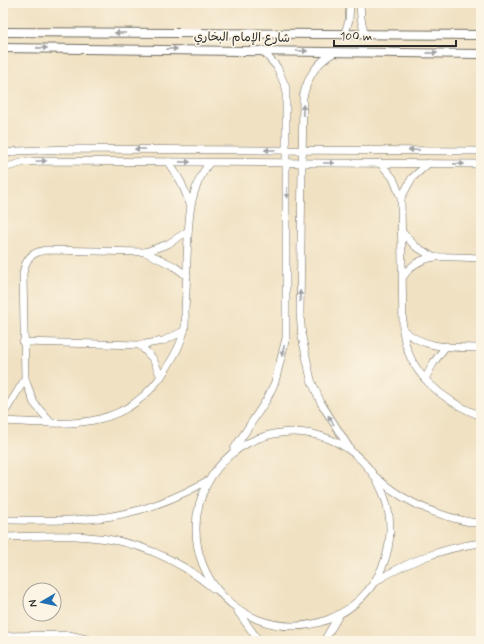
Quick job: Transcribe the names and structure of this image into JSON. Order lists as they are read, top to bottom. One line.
{"streets":{"street":["شارع الإمام البخاري"]},"scale_bar":"100 m","north":"left"}
